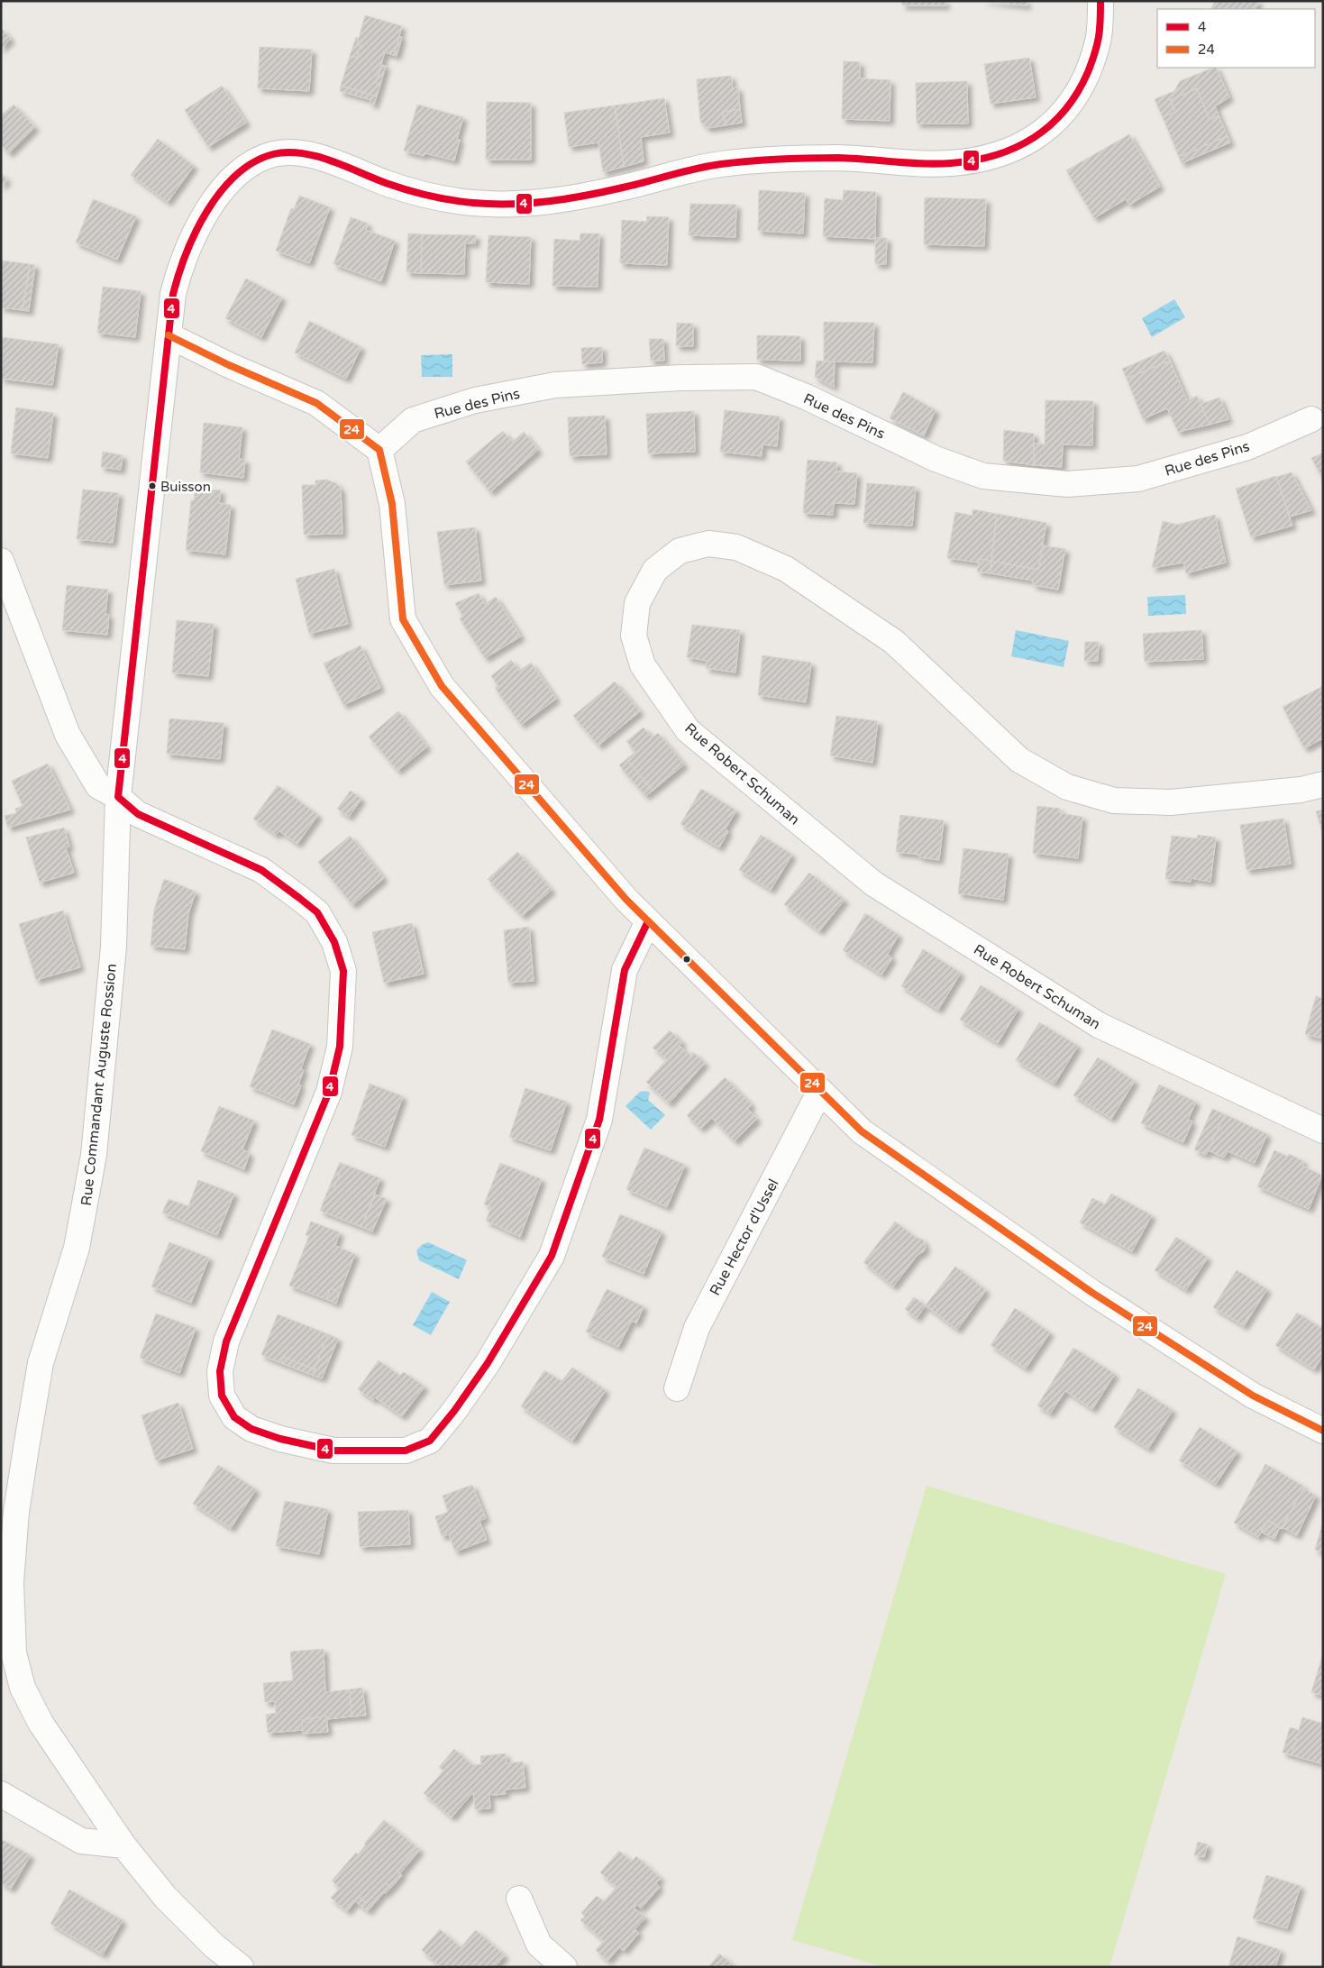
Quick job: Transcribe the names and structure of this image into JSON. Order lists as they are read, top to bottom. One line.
{"streets":{"street":["Rue des Pins","Rue Robert Schuman","Rue Commandant Auguste Rossion","Rue Hector d'Ussel"]},"places":["Buisson"],"lines":["transit line 4","transit line 24"],"legend":["4","24"]}
